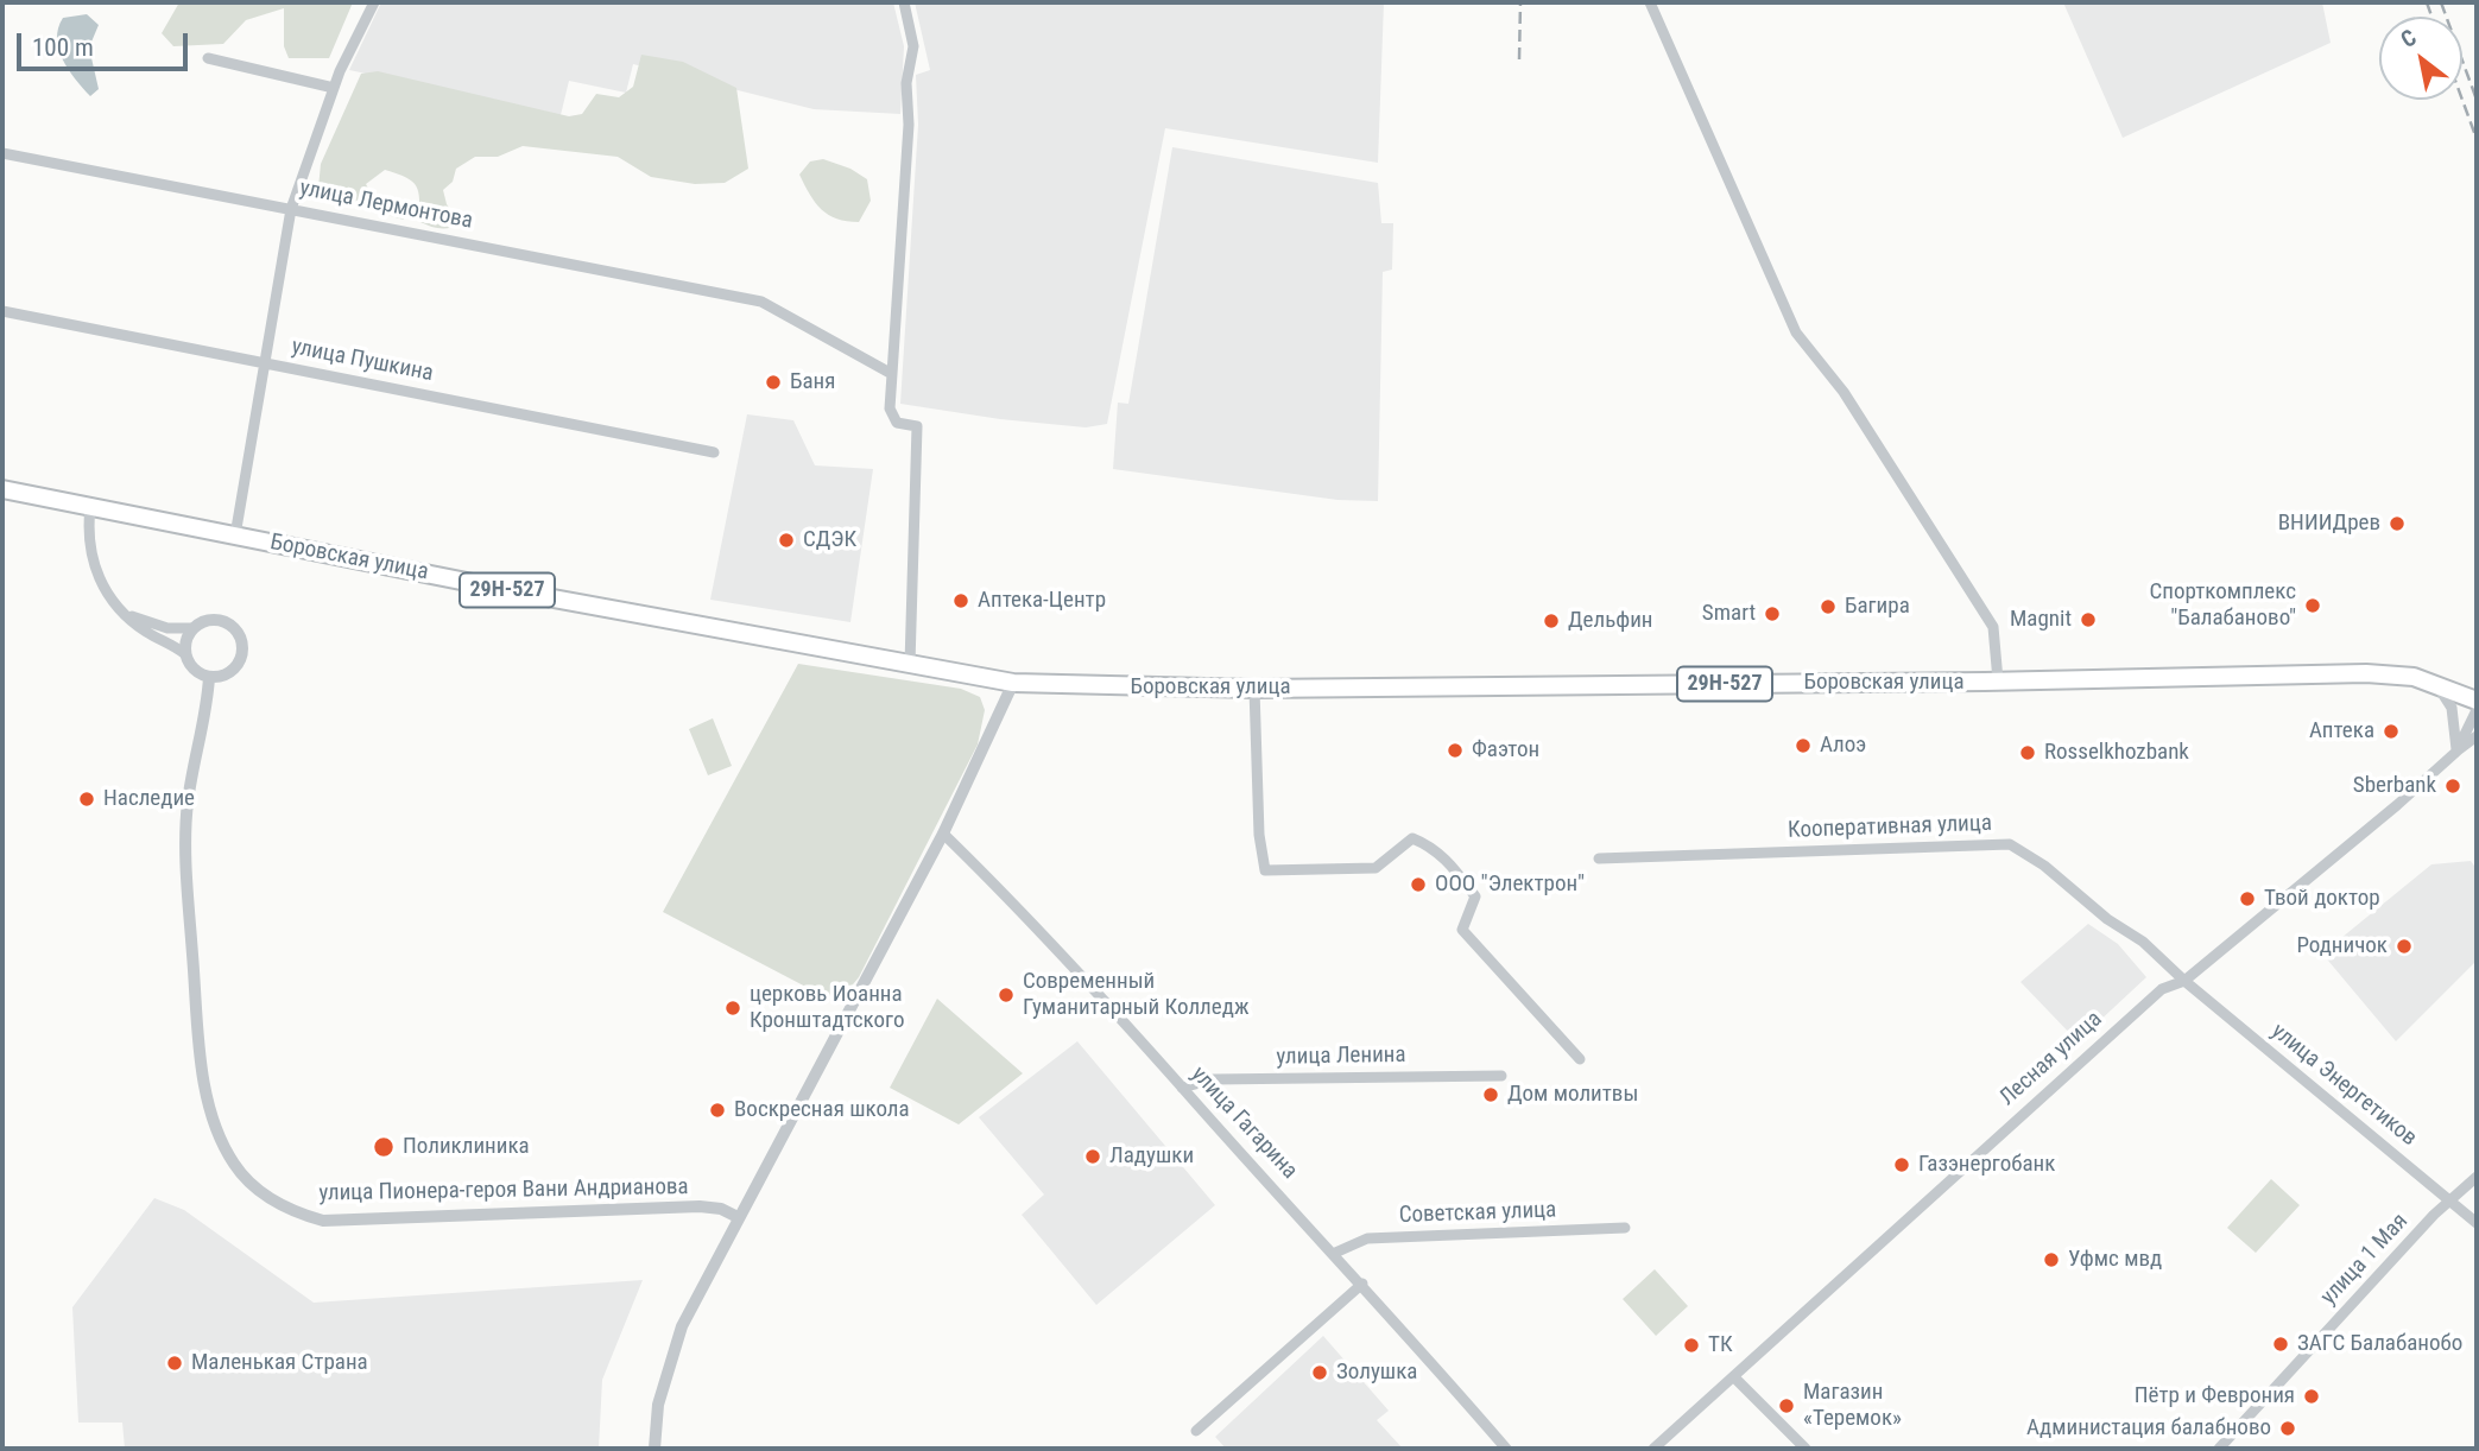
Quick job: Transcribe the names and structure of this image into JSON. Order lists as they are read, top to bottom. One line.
{"streets":{"main road":["Боровская улица","29Н-527"],"street":["улица Лермонтова","улица Пушкина","Кооперативная улица","улица Ленина","Лесная улица","улица Энергетиков","улица Гагарина","улица Пионера-героя Вани Андрианова","Советская улица","улица 1 Мая"]},"crossings":[["Боровская улица","29Н-527"],["Кооперативная улица","Лесная улица"],["Кооперативная улица","улица Энергетиков"],["улица Ленина","улица Гагарина"],["Лесная улица","улица Энергетиков"],["улица Энергетиков","улица 1 Мая"],["улица Гагарина","Советская улица"]],"places":["Баня","ВНИИДрев","СДЭК","Аптека-Центр","Спорткомплекс \"Балабаново\"","Багира","Smart","Magnit","Дельфин","Аптека","Алоэ","Фаэтон","Rosselkhozbank","Sberbank","Наследие","ООО \"Электрон\"","Твой доктор","Родничок","Современный Гуманитарный Колледж","церковь Иоанна Кронштадтского","Дом молитвы","Воскресная школа","Поликлиника","Ладушки","Газэнергобанк","Уфмс мвд","ЗАГС Балабанобо","ТК","Маленькая Страна","Золушка","Пётр и Феврония","Магазин «Теремок»","Администация балабново"],"scale_bar":"100 m","north":"top left"}
